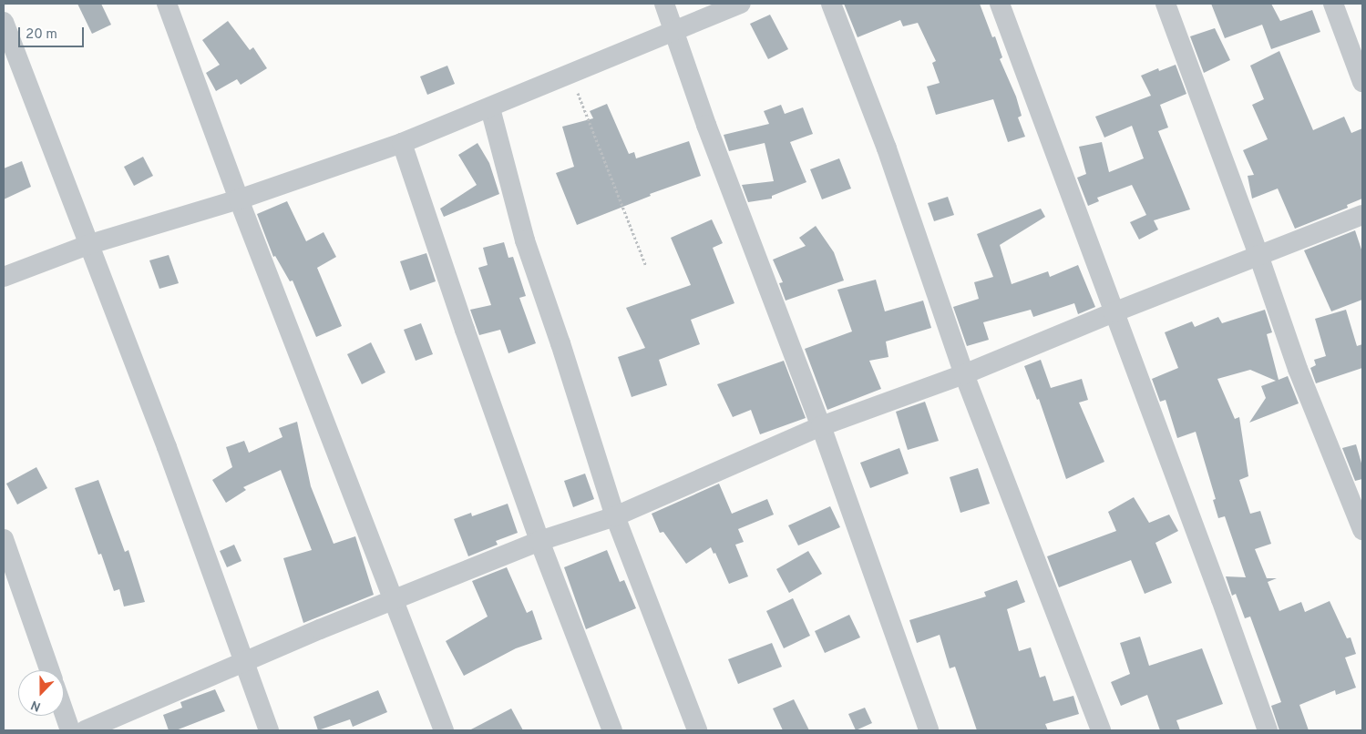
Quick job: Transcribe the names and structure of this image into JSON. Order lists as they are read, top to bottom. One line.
{"scale_bar":"20 m","north":"bottom"}
